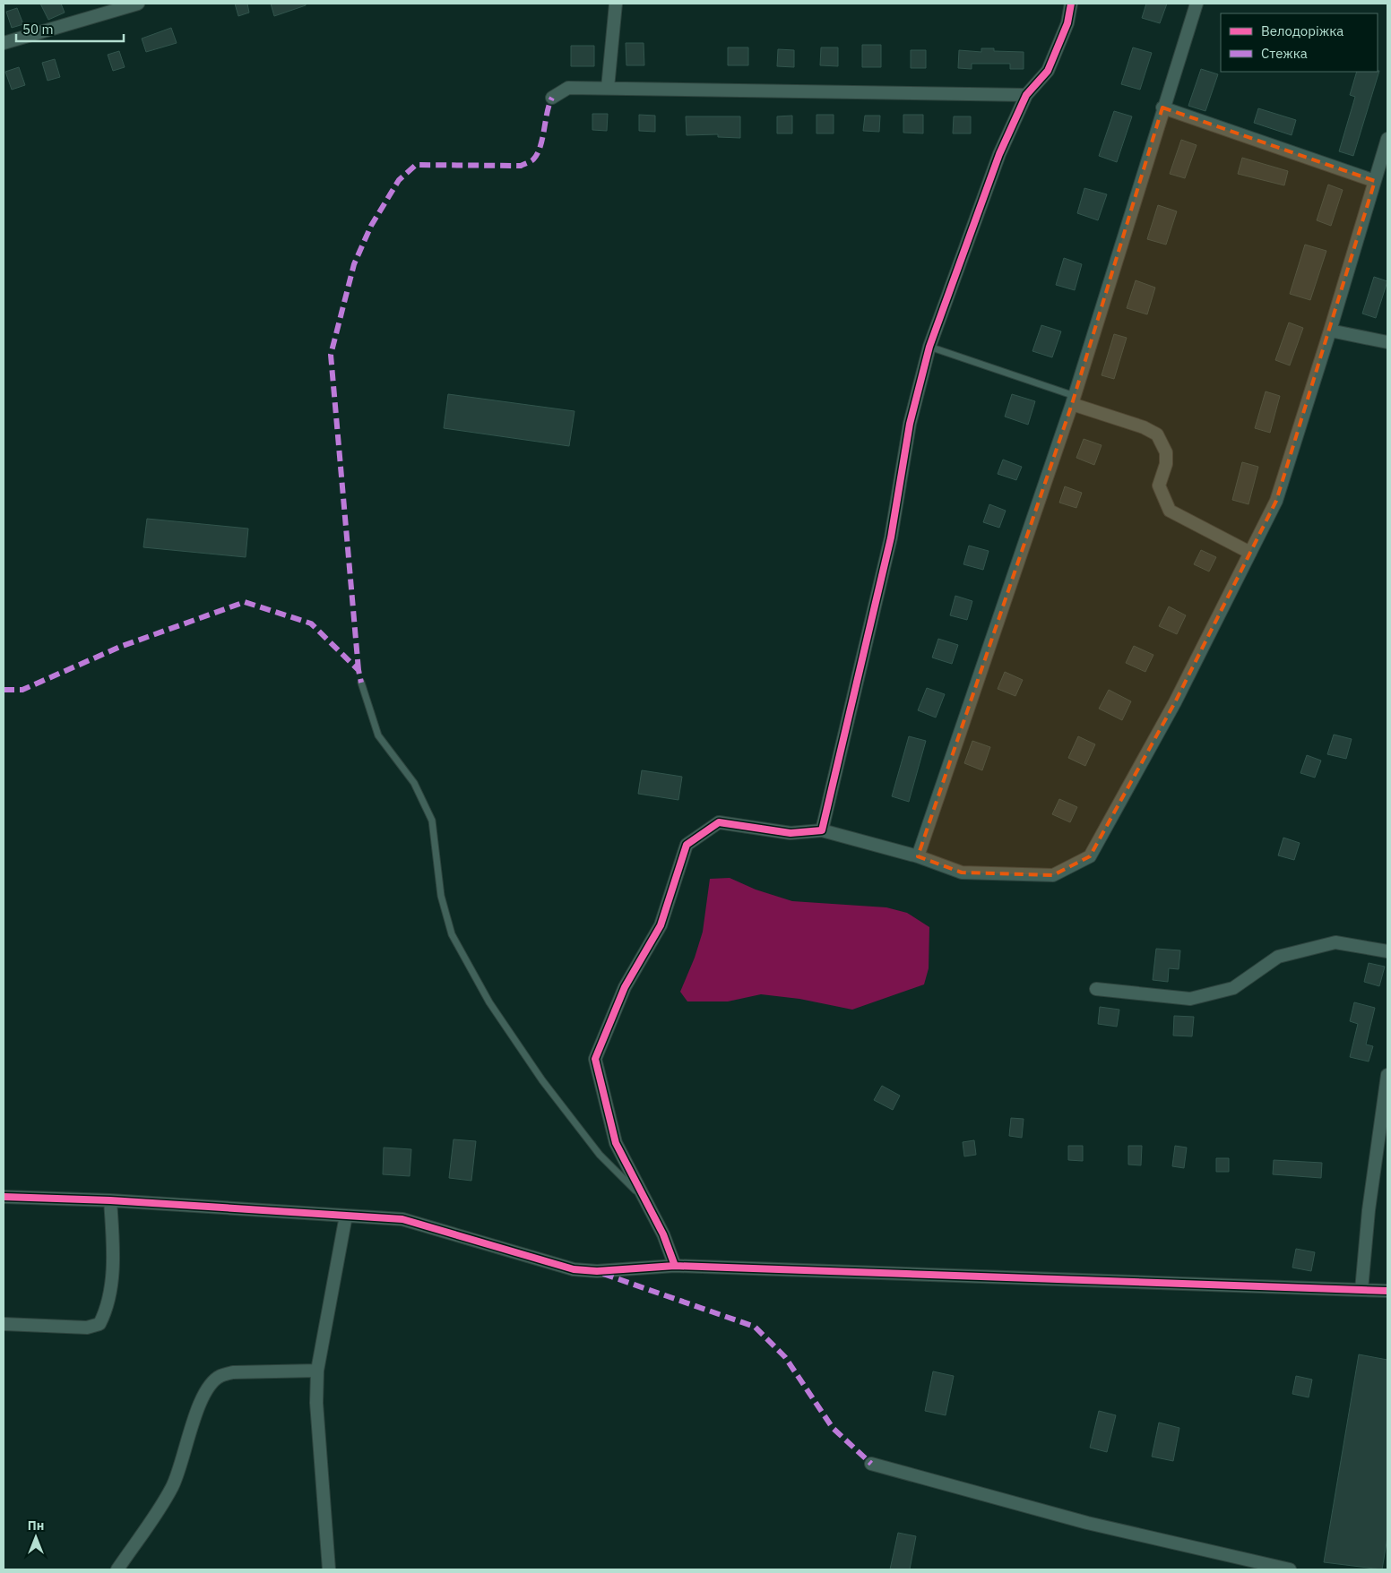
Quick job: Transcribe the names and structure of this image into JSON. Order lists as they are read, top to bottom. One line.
{"legend":["Велодоріжка","Стежка"],"scale_bar":"50 m","north":"top"}
